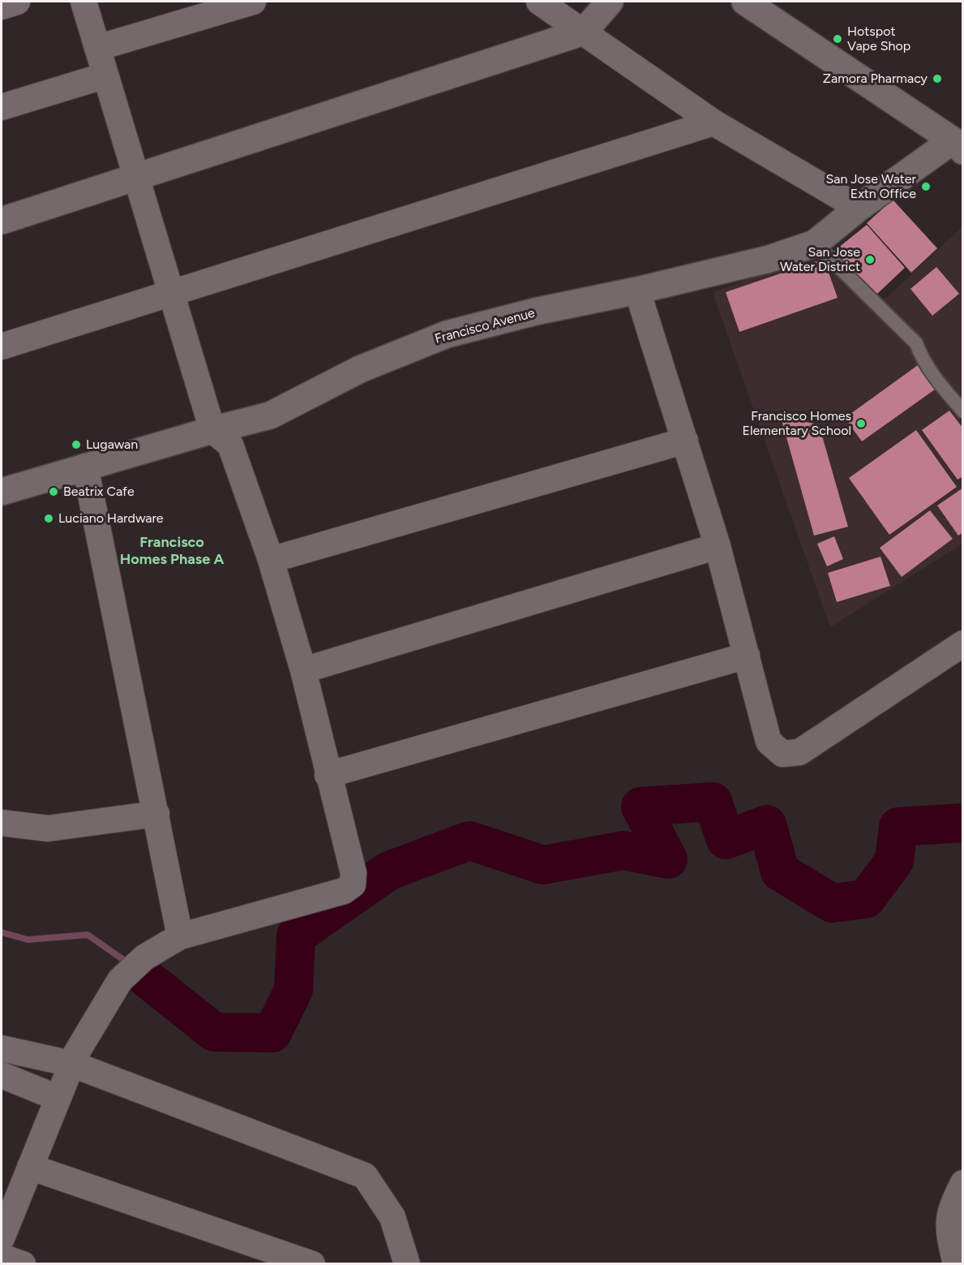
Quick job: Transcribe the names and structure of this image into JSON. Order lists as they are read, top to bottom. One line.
{"streets":{"street":["Francisco Avenue"]},"districts":["Francisco Homes Phase A"],"places":["Hotspot Vape Shop","Zamora Pharmacy","San Jose Water Extn Office","San Jose Water District","Francisco Homes Elementary School","Lugawan","Beatrix Cafe","Luciano Hardware"]}
